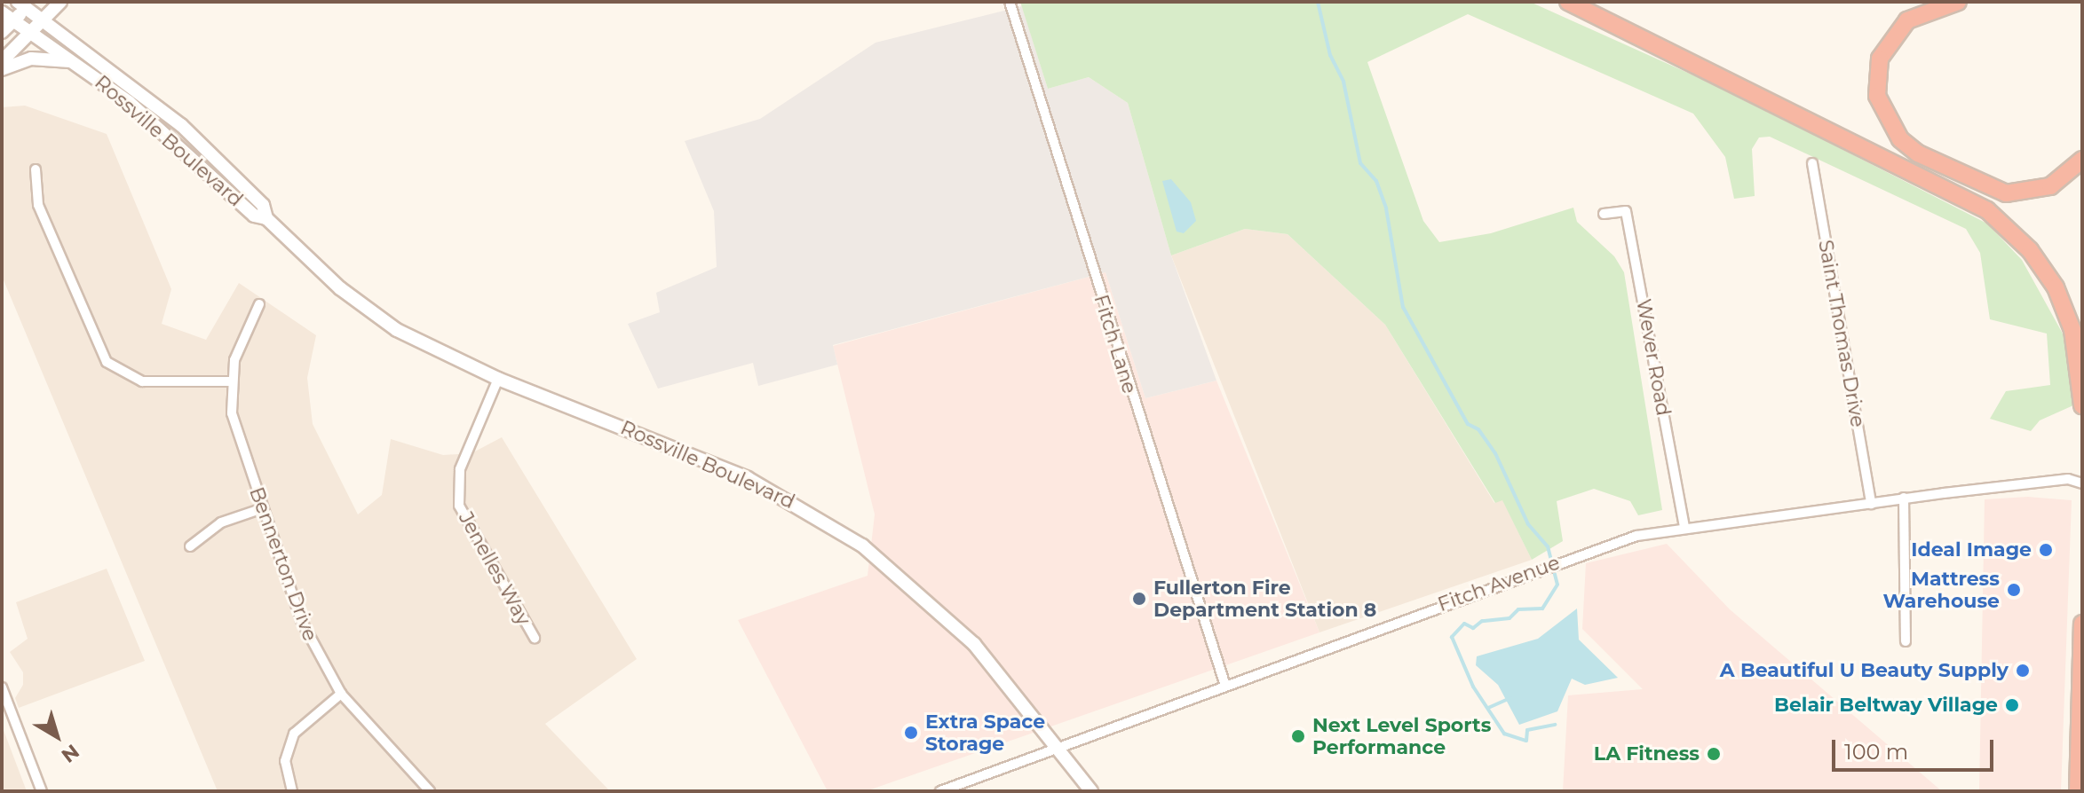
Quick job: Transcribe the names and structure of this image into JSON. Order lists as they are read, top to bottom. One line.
{"streets":{"main road":["Rossville Boulevard"],"street":["Saint Thomas Drive","Fitch Lane","Wever Road","Bennerton Drive","Jenelles Way","Fitch Avenue"]},"crossings":[["Rossville Boulevard","Jenelles Way"],["Rossville Boulevard","Fitch Avenue"],["Saint Thomas Drive","Fitch Avenue"],["Fitch Lane","Fitch Avenue"],["Wever Road","Fitch Avenue"]],"places":["Ideal Image","Mattress Warehouse","Fullerton Fire Department Station 8","A Beautiful U Beauty Supply","Belair Beltway Village","Extra Space Storage","Next Level Sports Performance","LA Fitness"],"scale_bar":"100 m","north":"bottom right"}
